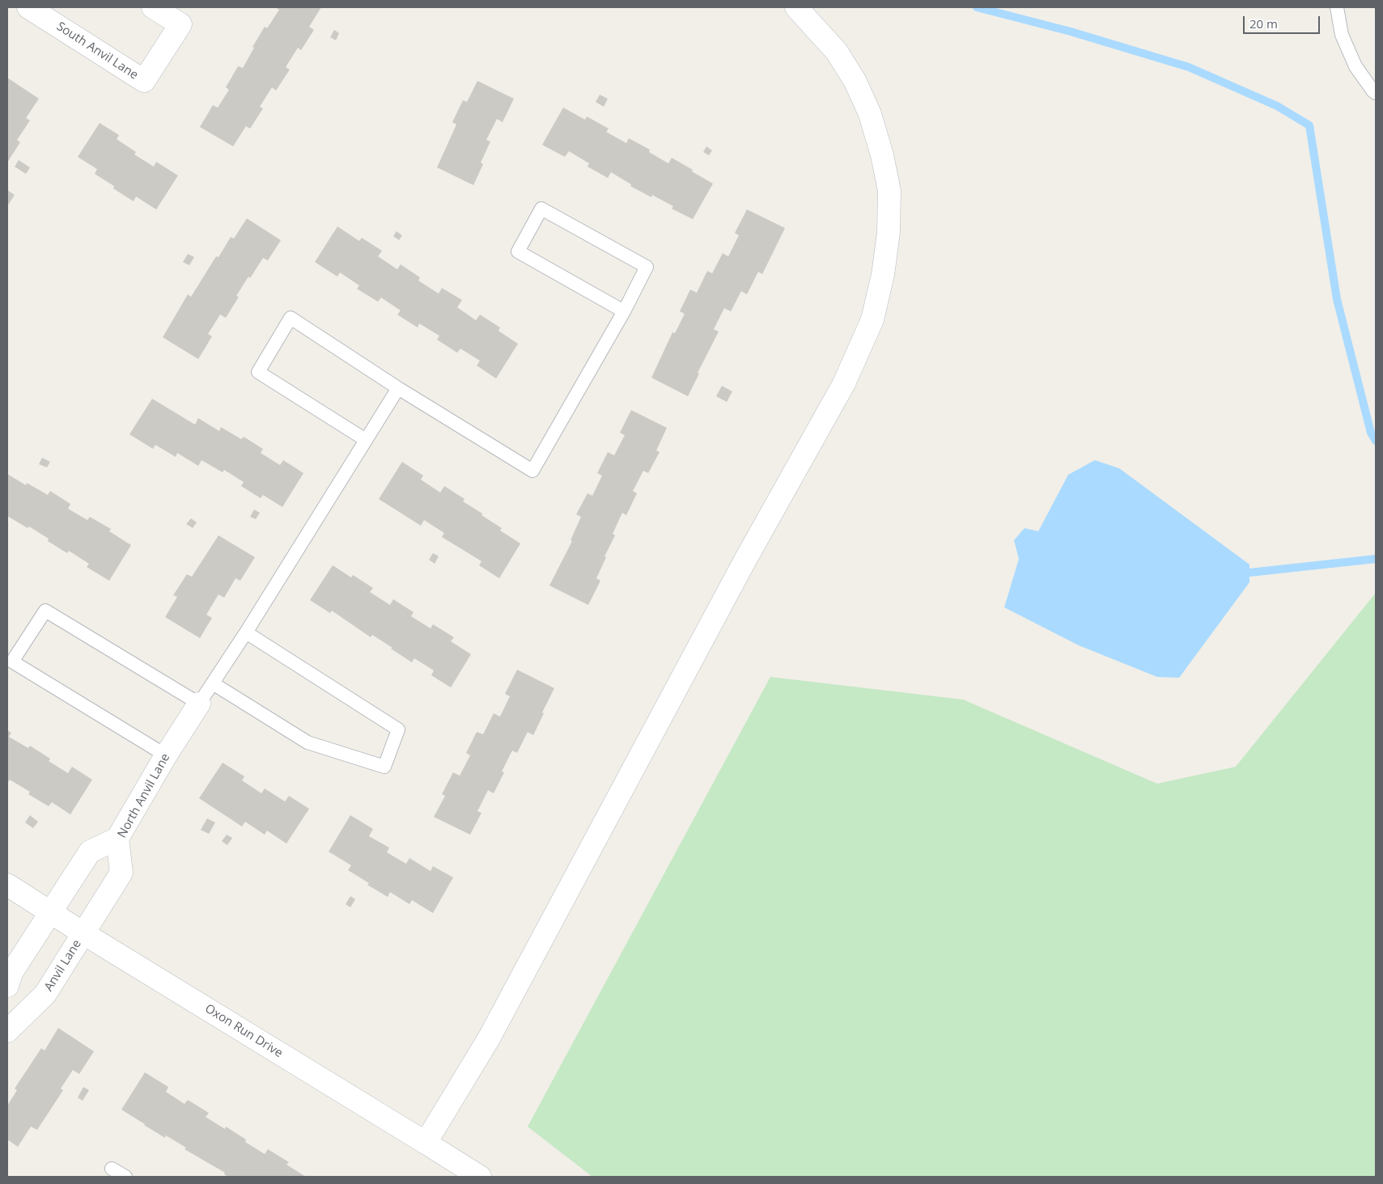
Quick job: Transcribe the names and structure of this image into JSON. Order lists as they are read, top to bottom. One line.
{"streets":{"street":["South Anvil Lane","North Anvil Lane","Anvil Lane","Oxon Run Drive"]},"crossings":[["North Anvil Lane","Anvil Lane"],["North Anvil Lane","Oxon Run Drive"],["Anvil Lane","Oxon Run Drive"]],"scale_bar":"20 m"}
